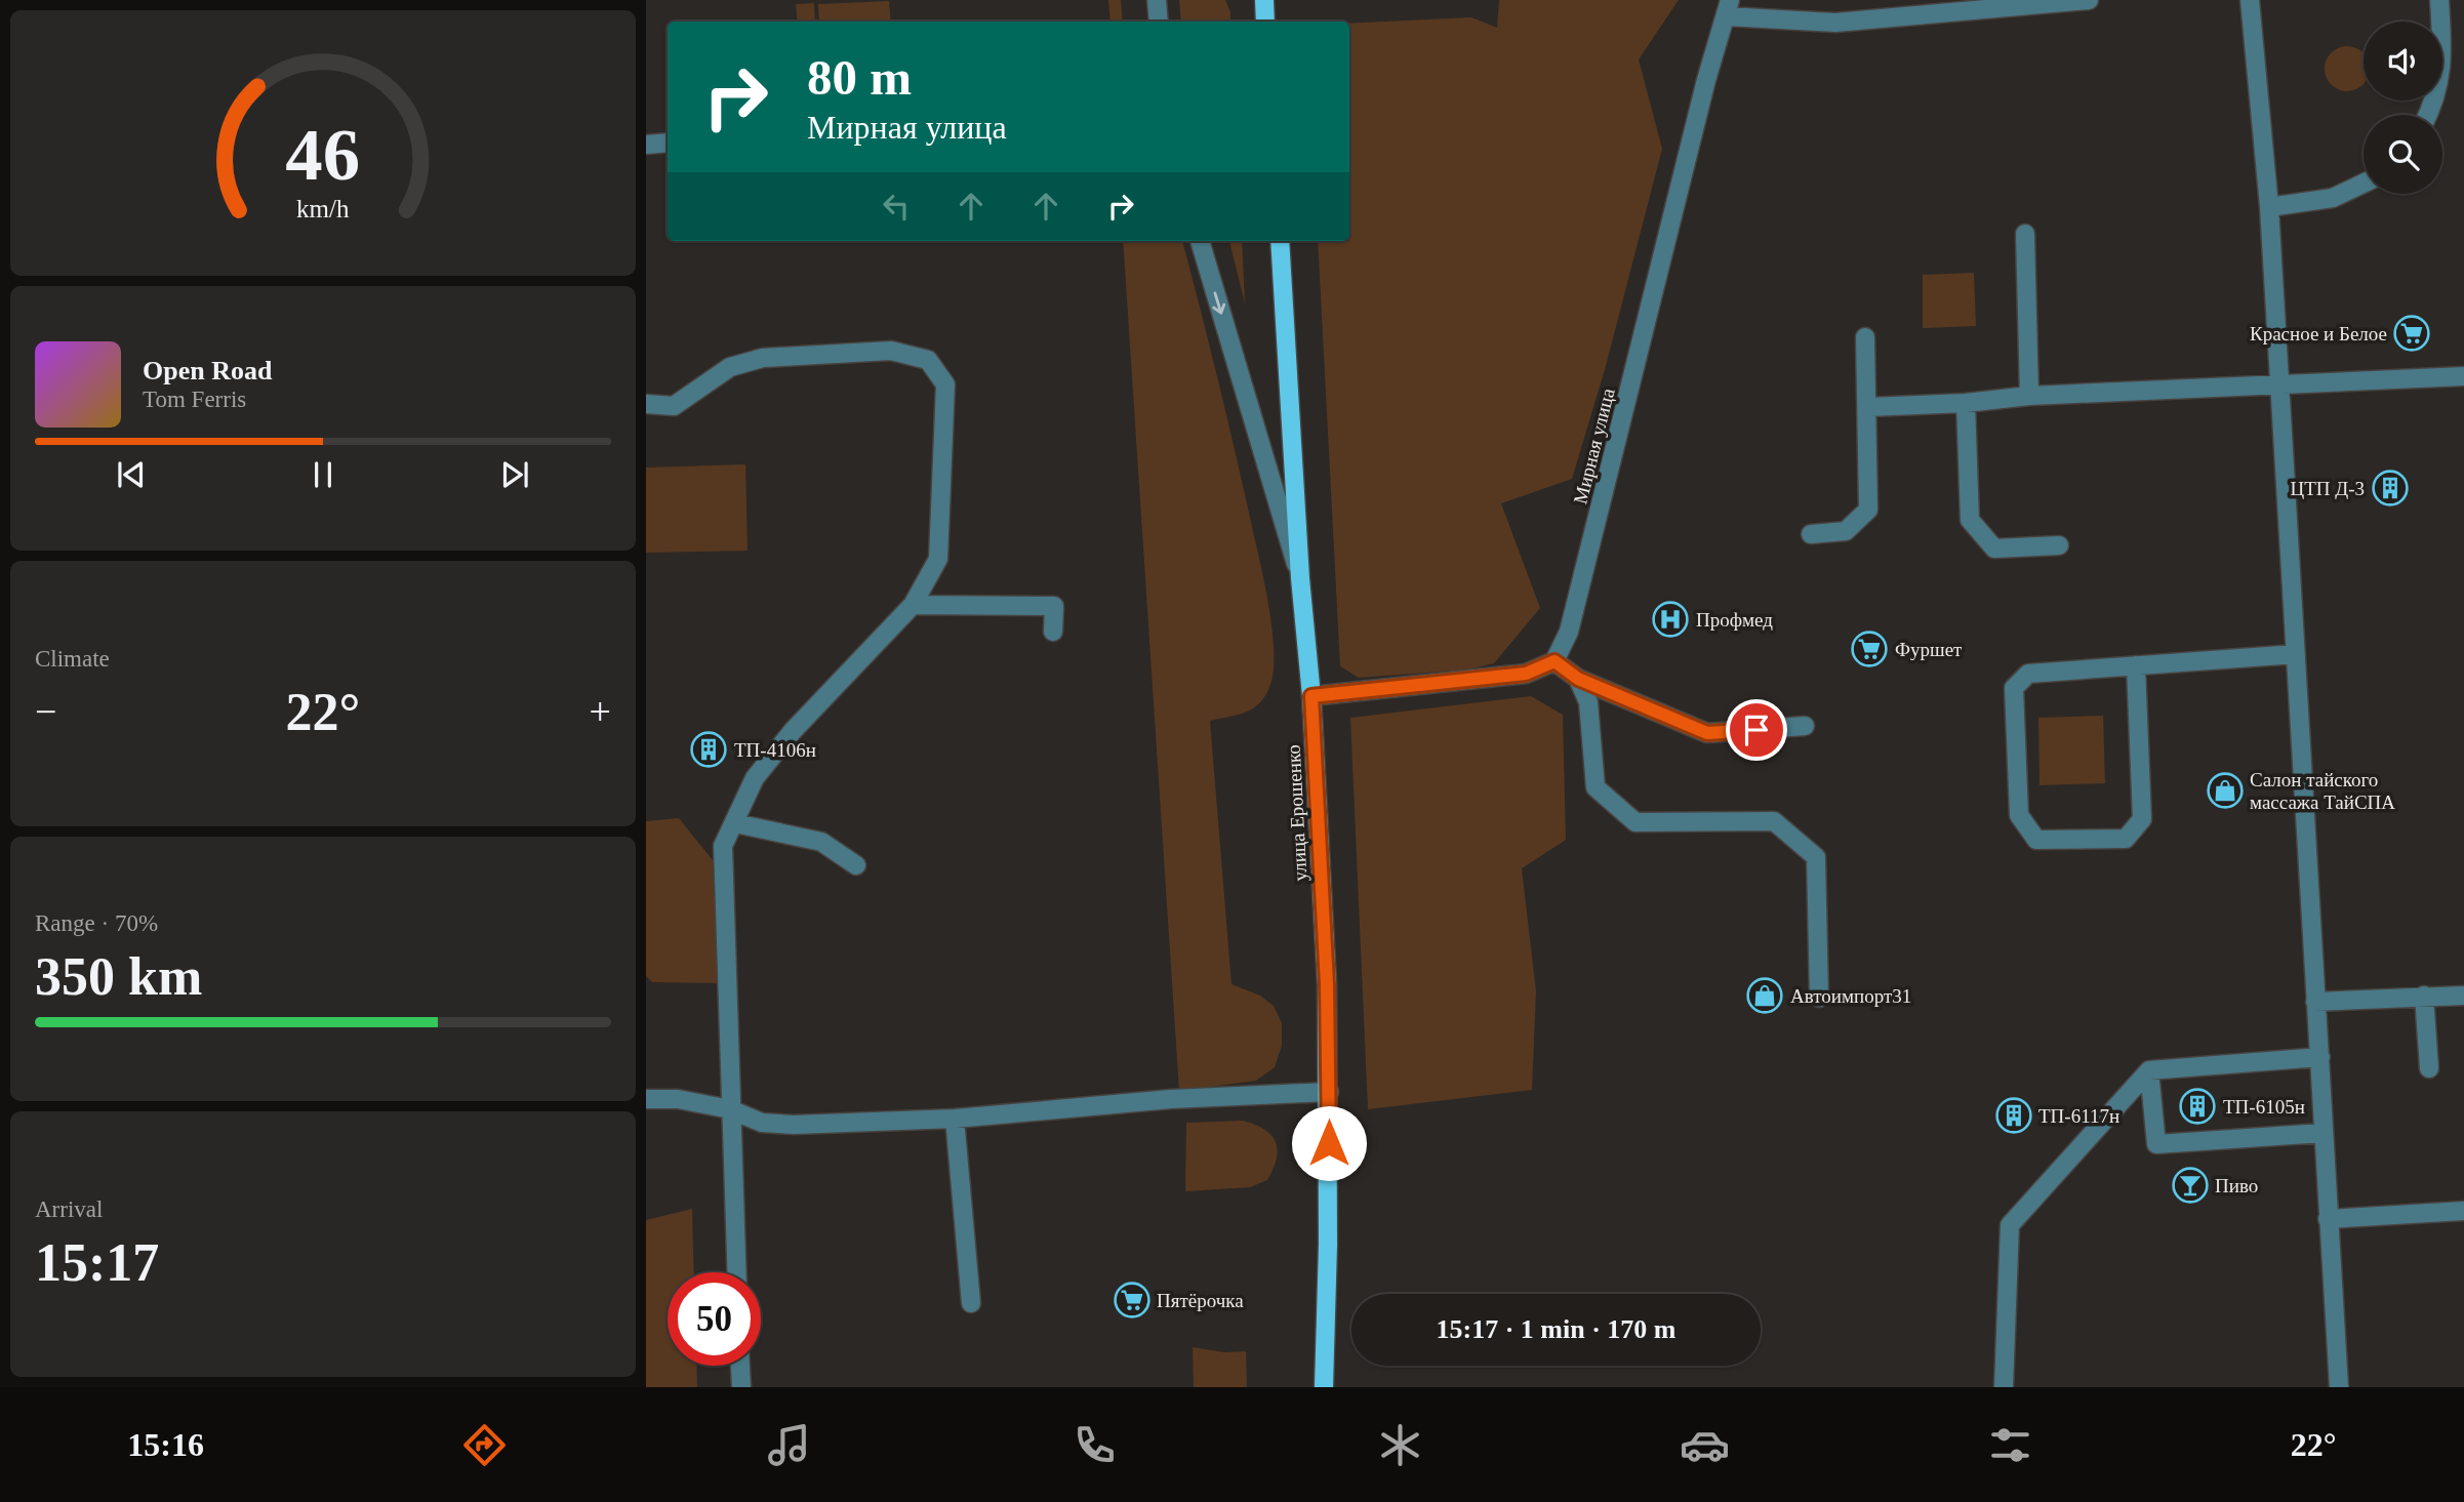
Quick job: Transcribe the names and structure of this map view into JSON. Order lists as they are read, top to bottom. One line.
{"streets":{"main road":["улица Ерошенко"],"street":["Мирная улица"]},"places":{"supermarket":["Красное и Белое","Фуршет","Пятёрочка"],"building":["ЦТП Д-3","ТП-4106н","ТП-6105н","ТП-6117н"],"hospital":["Профмед"],"shop":["Салон тайского массажа ТайСПА","Автоимпорт31"],"bar":["Пиво"]},"page":{"turn":["80 m","Мирная улица"],"song":["Open Road","Tom Ferris"],"tile":["Climate",["Range · 70%","350 km"],["Arrival","15:17"]],"heat":["−","22°","+"],"limit":"50","trip":"15:17 · 1 min · 170 m","tabs":["15:16","22°"],"gauge":["46","km/h"]}}
